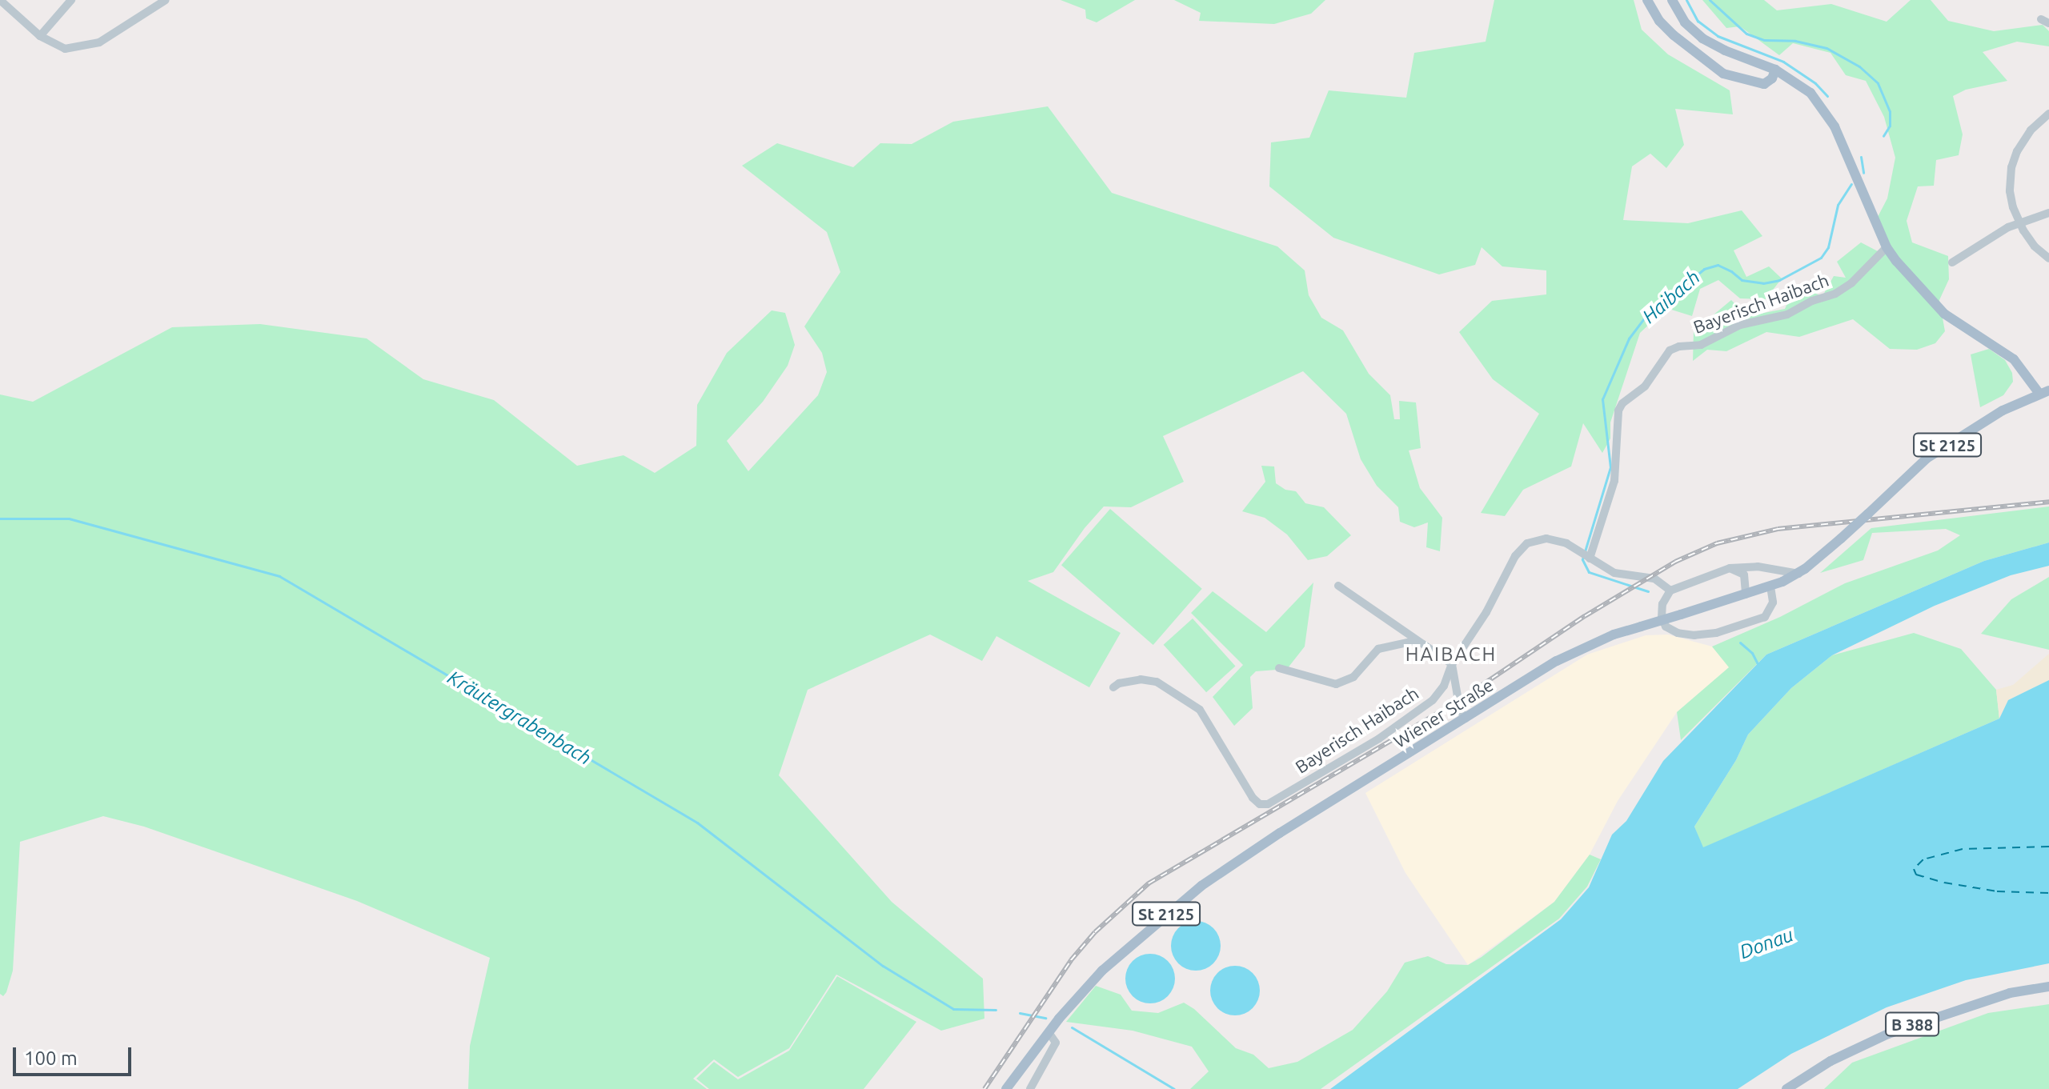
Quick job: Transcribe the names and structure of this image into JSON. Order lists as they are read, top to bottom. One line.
{"streets":{"main road":["St 2125","Wiener Straße","B 388"],"street":["Bayerisch Haibach"]},"districts":["HAIBACH"],"water":["Haibach","Kräutergrabenbach","Donau"],"scale_bar":"100 m"}
